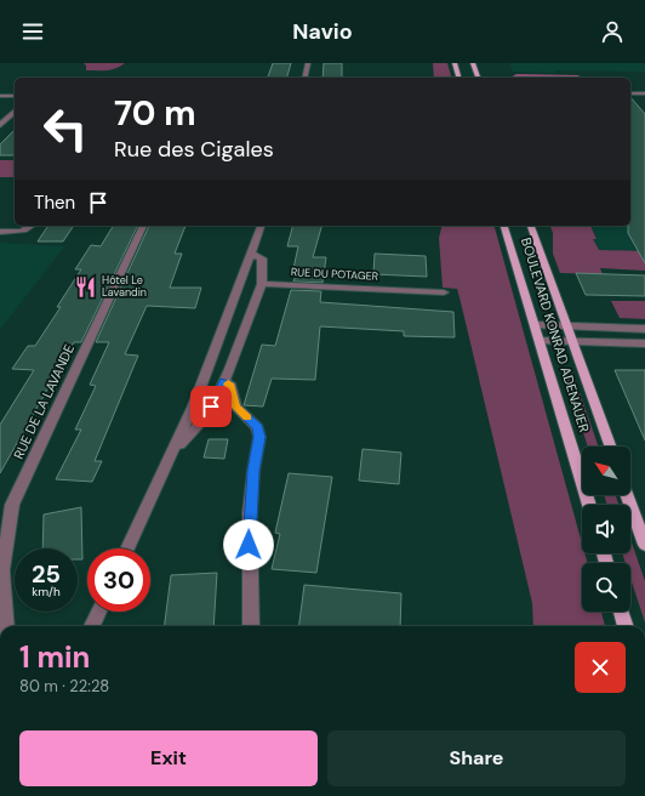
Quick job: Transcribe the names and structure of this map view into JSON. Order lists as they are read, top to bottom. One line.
{"streets":{"main road":["BOULEVARD KONRAD ADENAUER"],"street":["RUE DU POTAGER","RUE DE LA LAVANDE"]},"places":{"restaurant":["Hôtel Le Lavandin"]},"north":"top left","page":{"header":"Navio","turn":["70 m","Rue des Cigales"],"then":"Then","speed":"25 km/h","limit":"30","heading":["1 min","80 m · 22:28"],"buttons":["Exit","Share"]}}
